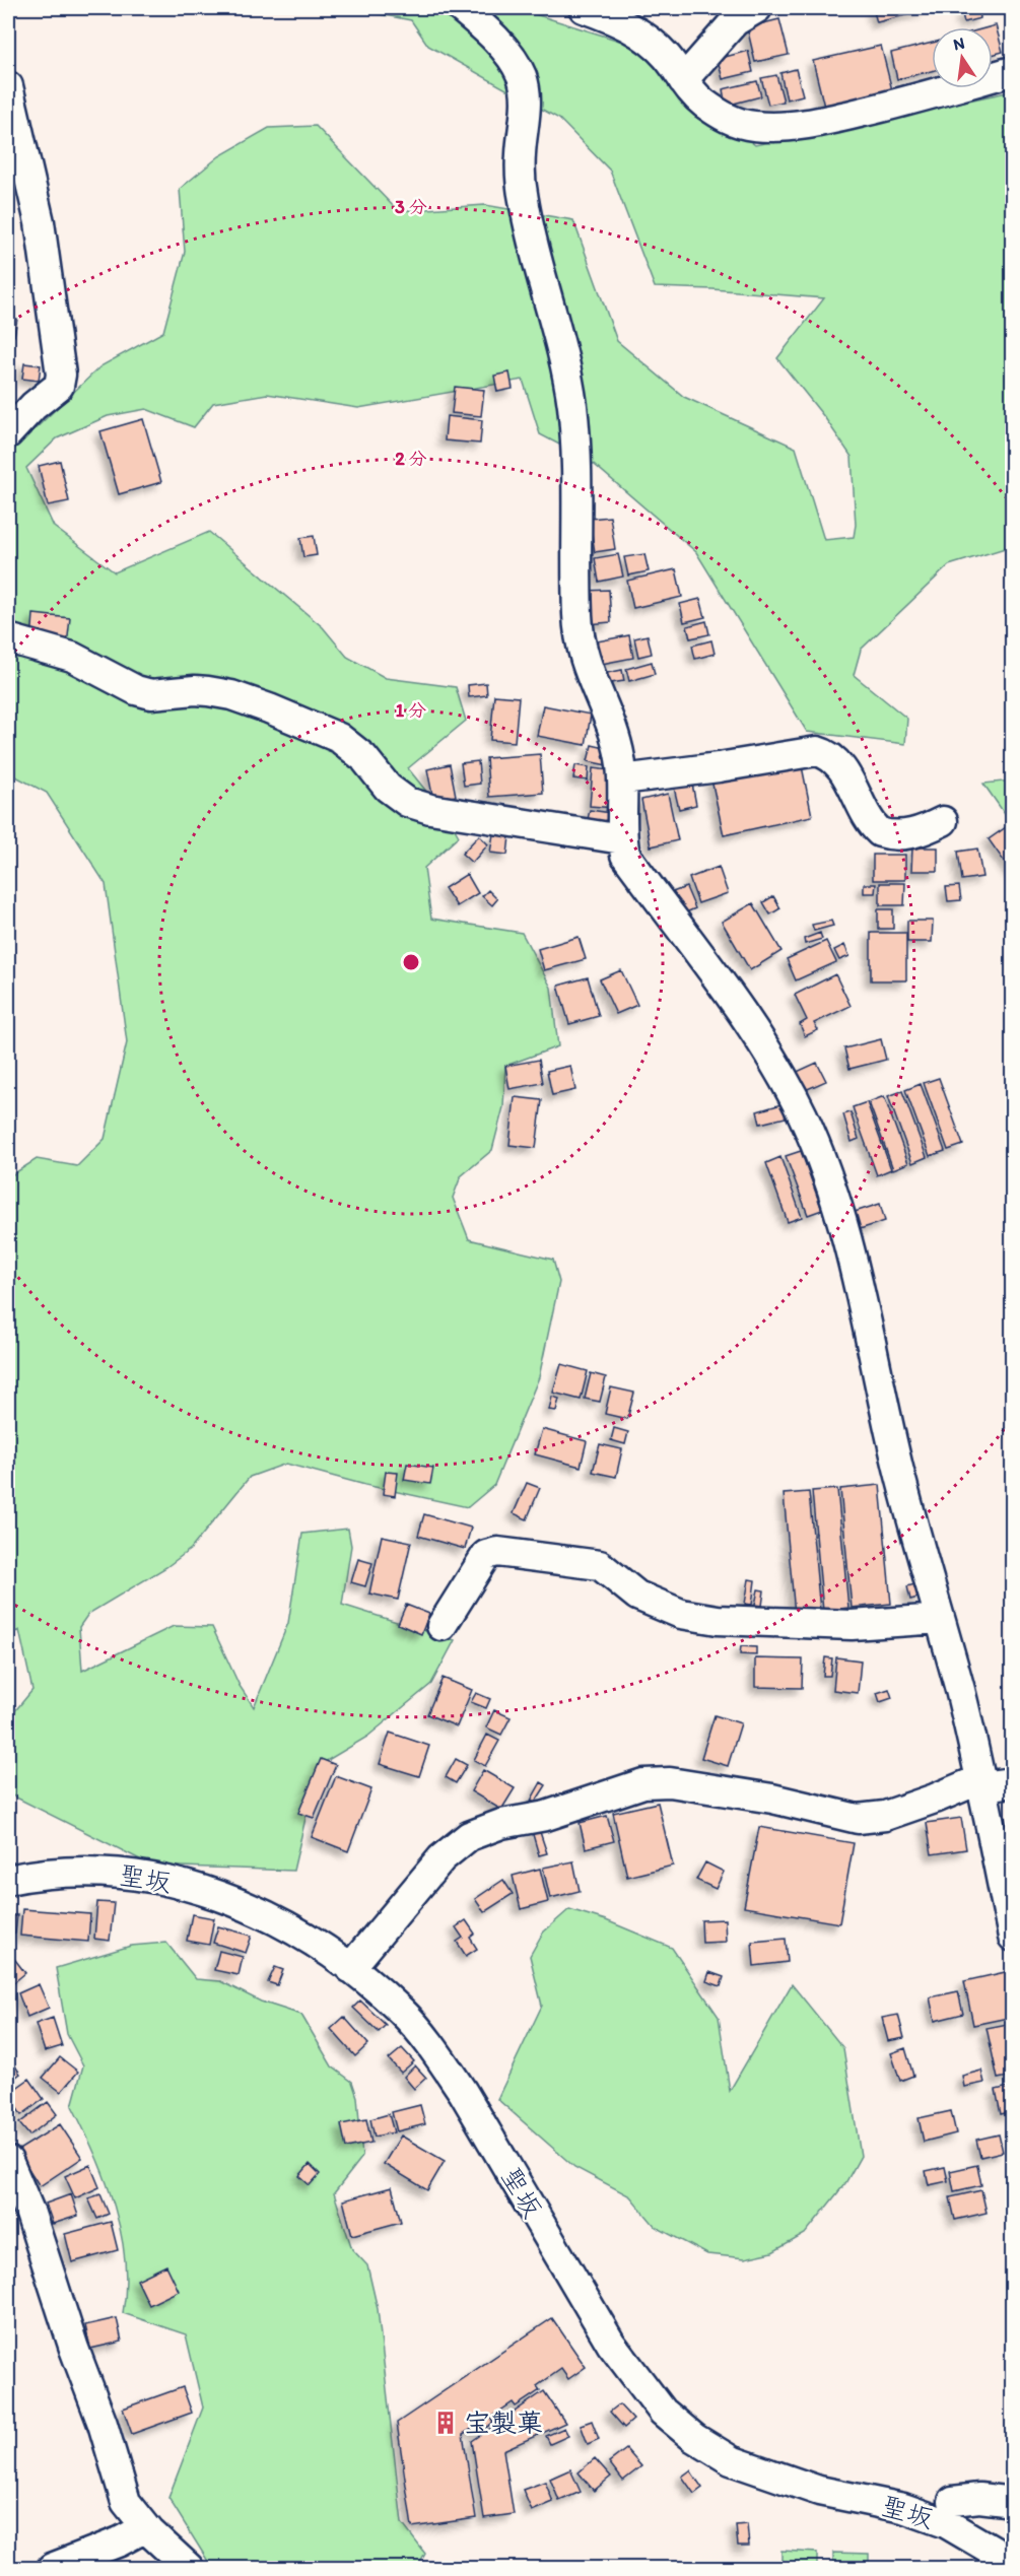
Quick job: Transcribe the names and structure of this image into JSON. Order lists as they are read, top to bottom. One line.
{"streets":{"street":["聖坂"]},"places":{"building":["宝製菓"]},"north":"top","rings":["3 分","2 分","1 分"]}
